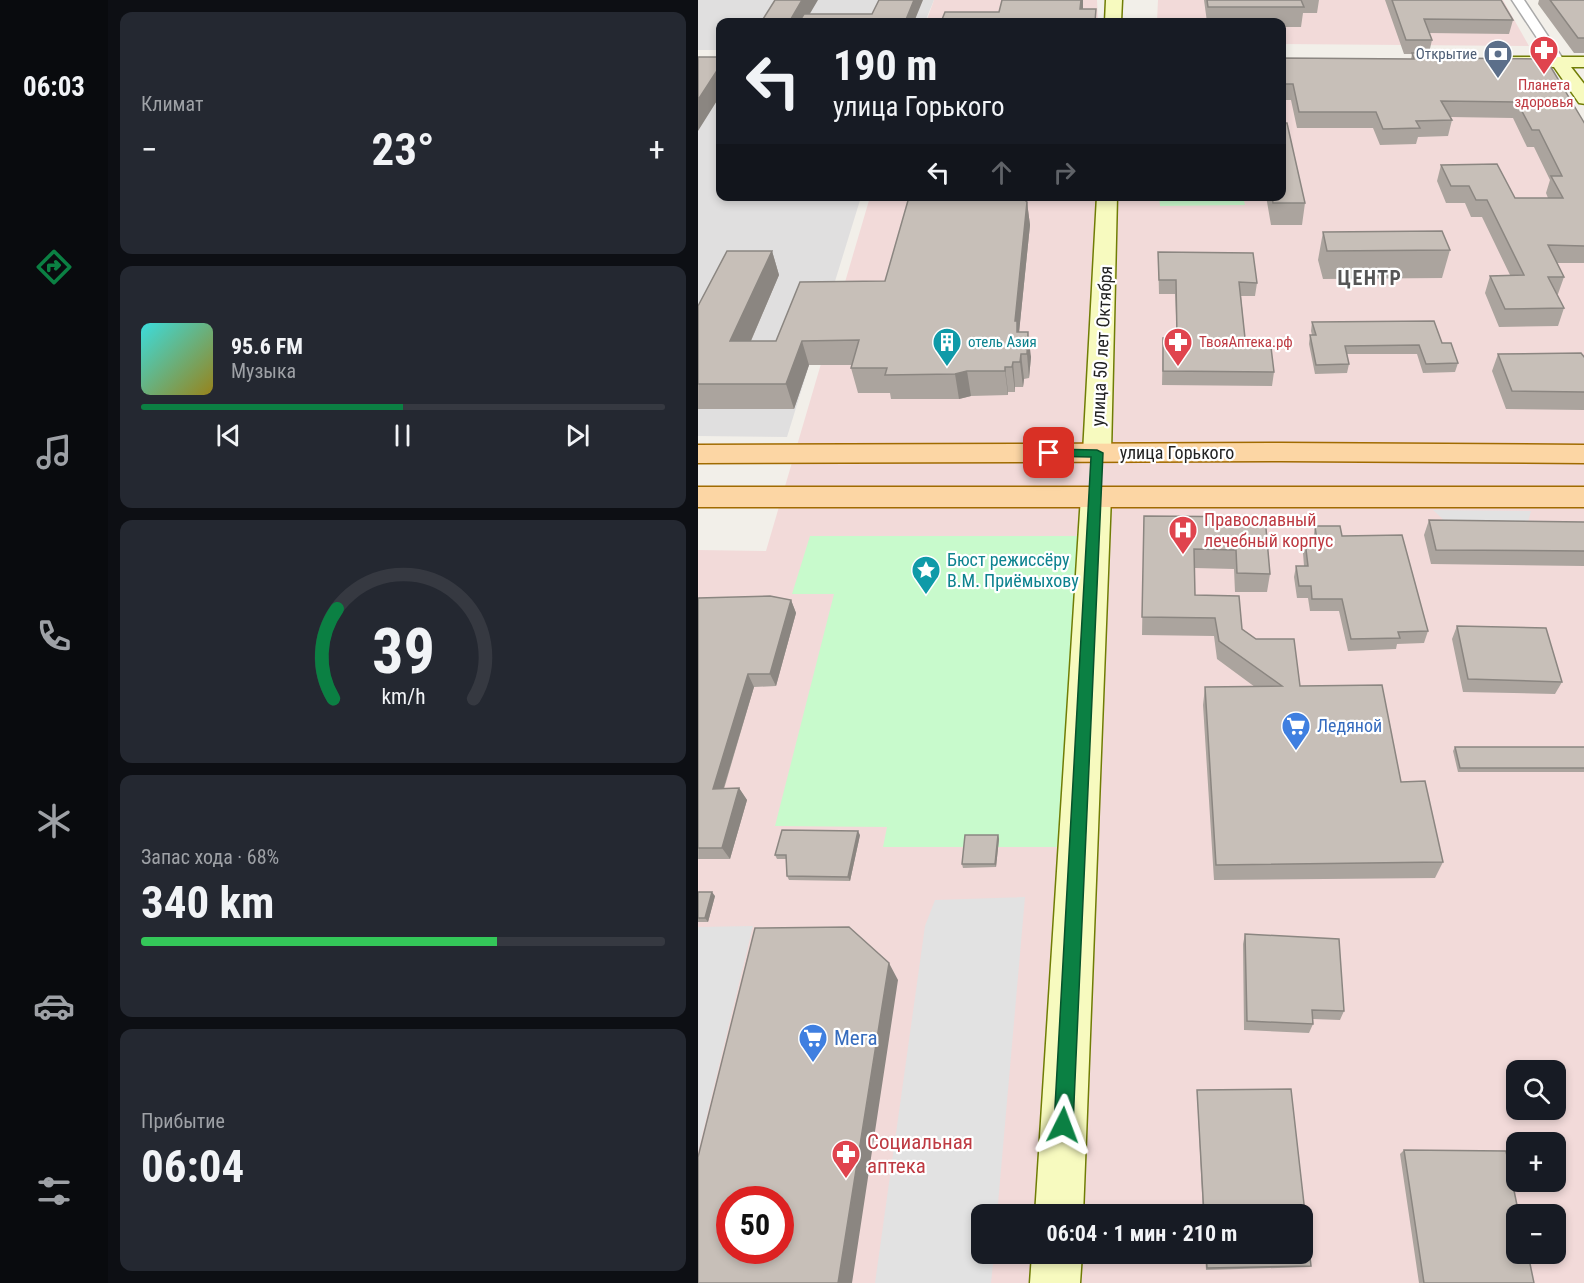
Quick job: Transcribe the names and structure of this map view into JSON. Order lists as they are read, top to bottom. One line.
{"streets":{"main road":["улица 50 лет Октября","улица Горького"]},"crossings":[["улица 50 лет Октября","улица Горького"]],"districts":["ЦЕНТР"],"places":{"pharmacy":["Планета здоровья","ТвояАптека.рф","Социальная аптека"],"bank":["Открытие"],"building":["отель Азия"],"hospital":["Православный лечебный корпус"],"place":["Бюст режиссёру В.М. Приёмыхову"],"supermarket":["Ледяной","Мега"]},"page":{"tabs":"06:03","tile":["Климат",["Запас хода · 68%","340 km"],["Прибытие","06:04"]],"turn":["190 m","улица Горького"],"heat":["−","23°","+"],"song":["95.6 FM","Музыка"],"map_buttons":["+","−"],"limit":"50","trip":"06:04 · 1 мин · 210 m","gauge":["39","km/h"]}}
